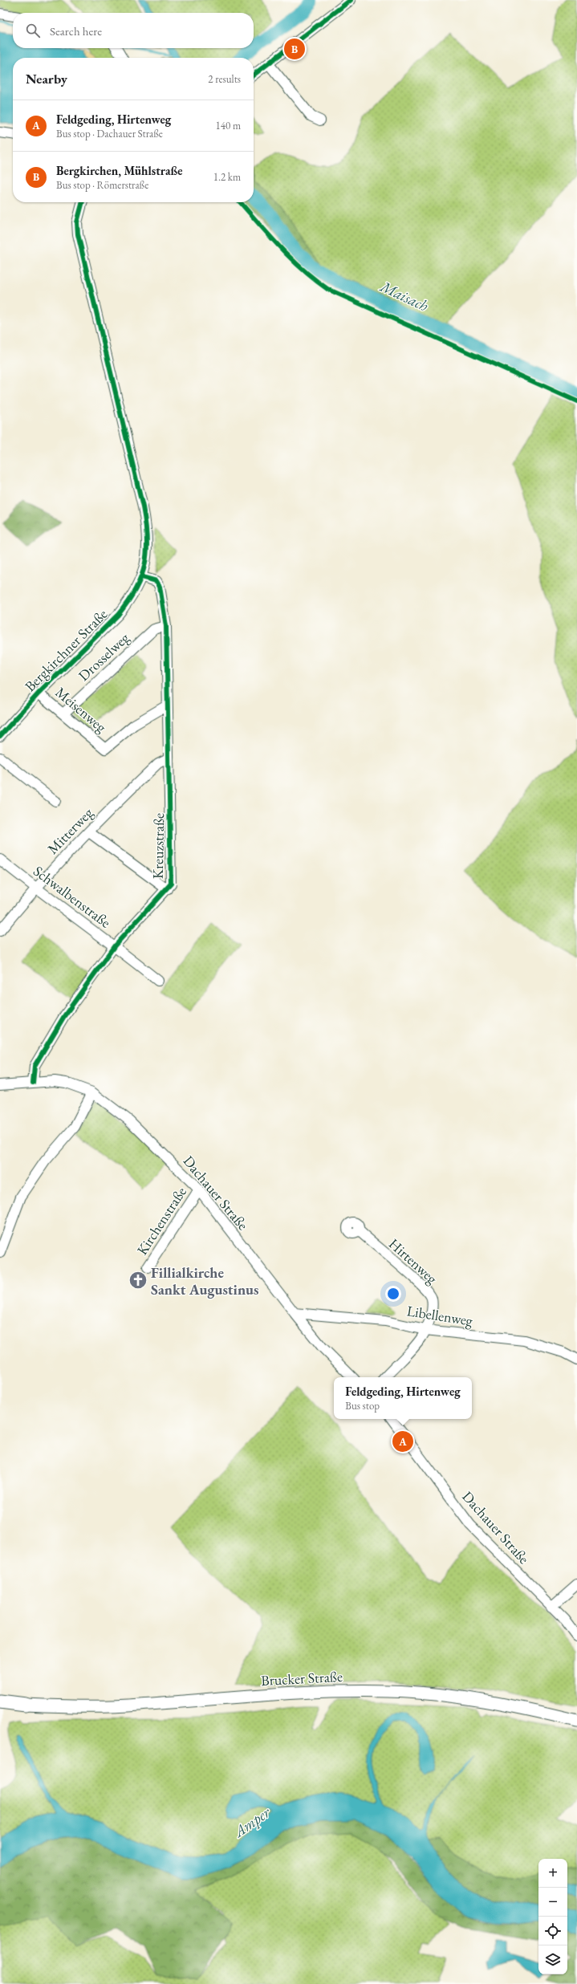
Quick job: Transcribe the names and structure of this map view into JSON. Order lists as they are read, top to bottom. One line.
{"streets":{"main road":["Brucker Straße"],"street":["Bergkirchner Straße","Drosselweg","Meisenweg","Mitterweg","Kreuzstraße","Schwalbenstraße","Dachauer Straße","Kirchenstraße","Hirtenweg","Libellenweg"]},"crossings":[["Bergkirchner Straße","Meisenweg"],["Bergkirchner Straße","Kreuzstraße"],["Drosselweg","Meisenweg"],["Drosselweg","Kreuzstraße"],["Meisenweg","Kreuzstraße"],["Mitterweg","Kreuzstraße"],["Mitterweg","Schwalbenstraße"],["Kreuzstraße","Schwalbenstraße"],["Kreuzstraße","Dachauer Straße"],["Dachauer Straße","Kirchenstraße"],["Dachauer Straße","Libellenweg"],["Hirtenweg","Libellenweg"]],"water":["Maisach","Amper"],"places":{"church":["Fillialkirche Sankt Augustinus"]},"page":{"search":"Search here","pins":["B","A"],"heading":["Nearby","2 results"],"list":[{"mark":"A","name":"Feldgeding, Hirtenweg","note":"Bus stop · Dachauer Straße","value":"140 m"},{"mark":"B","name":"Bergkirchen, Mühlstraße","note":"Bus stop · Römerstraße","value":"1.2 km"}],"popup":["Feldgeding, Hirtenweg","Bus stop"],"map_buttons":["+","−"]}}
